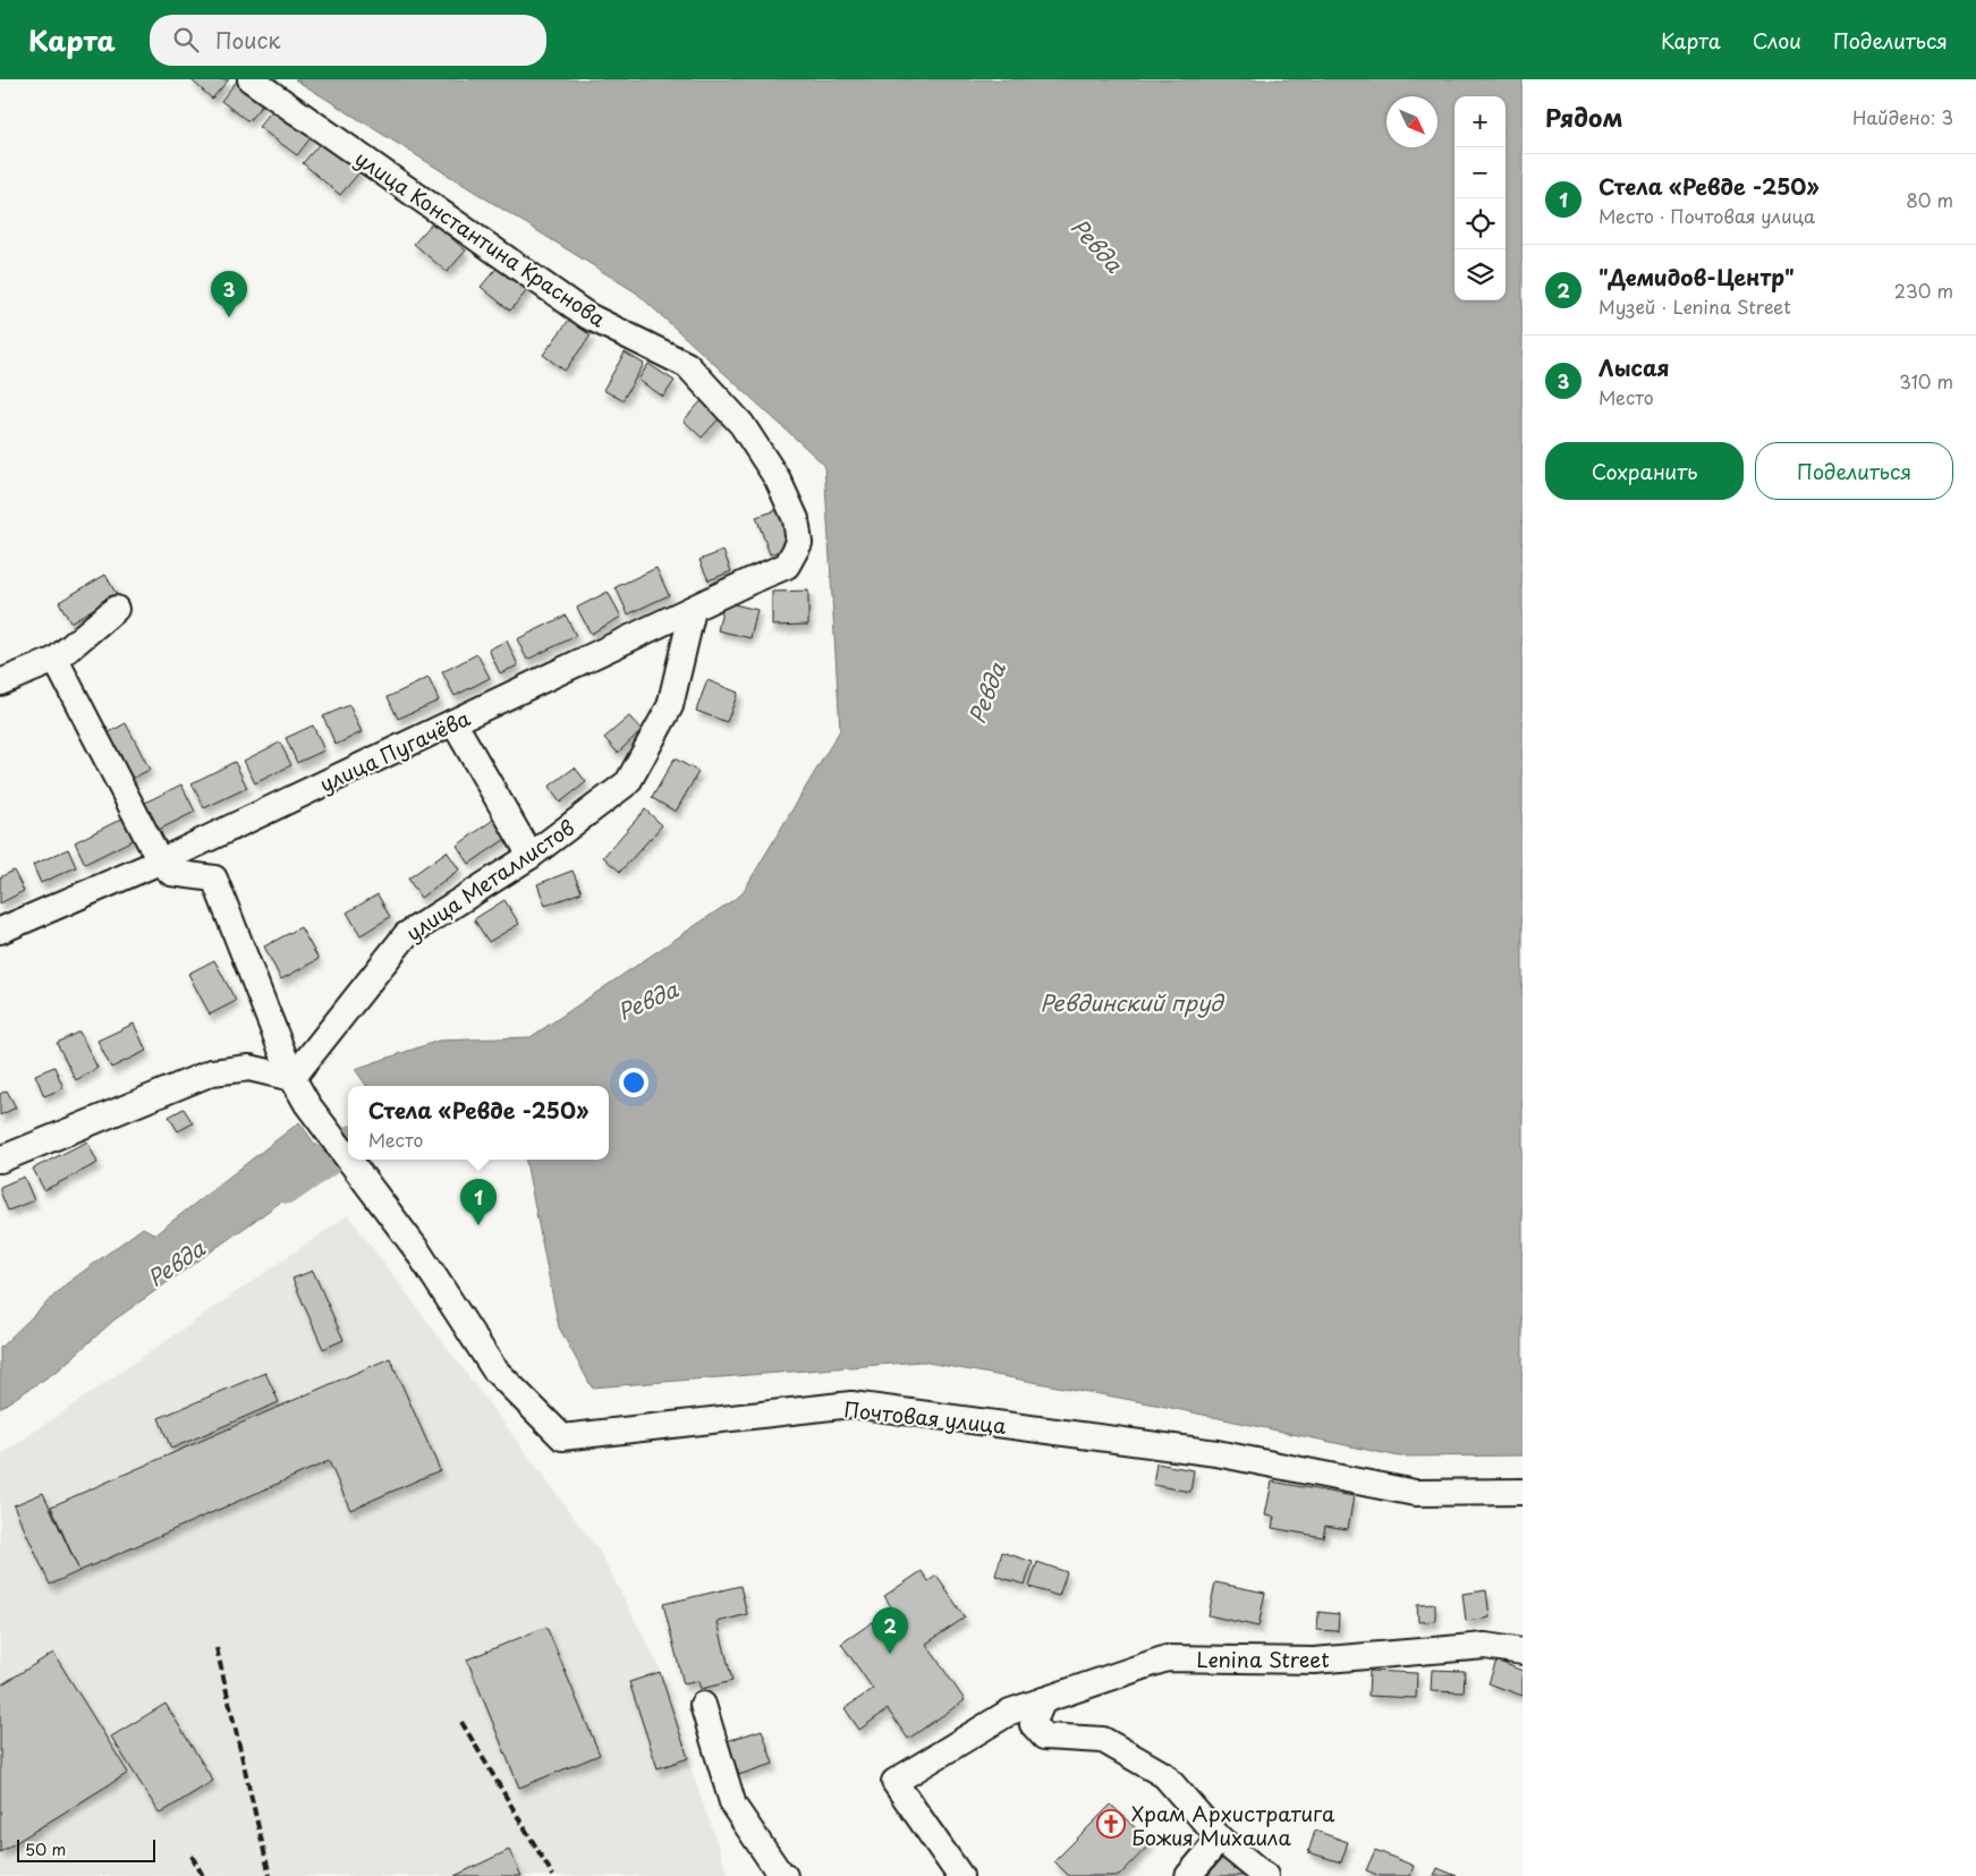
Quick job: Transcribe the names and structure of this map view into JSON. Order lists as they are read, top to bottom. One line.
{"streets":{"street":["улица Константина Краснова","улица Пугачёва","улица Металлистов","Почтовая улица","Lenina Street"]},"crossings":[["улица Константина Краснова","улица Пугачёва"],["улица Пугачёва","улица Металлистов"],["улица Металлистов","Почтовая улица"]],"water":["Ревда","Ревдинский пруд"],"places":{"church":["Храм Архистратига Божия Михаила"]},"scale_bar":"50 m","north":"bottom right","page":{"header":"Карта","search":"Поиск","nav":["Карта","Слои","Поделиться"],"heading":["Рядом","Найдено: 3"],"map_buttons":["+","−"],"list":[{"mark":"1","name":"Стела «Ревде -250»","note":"Место · Почтовая улица","value":"80 m"},{"mark":"2","name":"\"Демидов-Центр\"","note":"Музей · Lenina Street","value":"230 m"},{"mark":"3","name":"Лысая","note":"Место","value":"310 m"}],"pins":["3","1","2"],"buttons":["Сохранить","Поделиться"],"popup":["Стела «Ревде -250»","Место"],"scale":"50 m"}}
